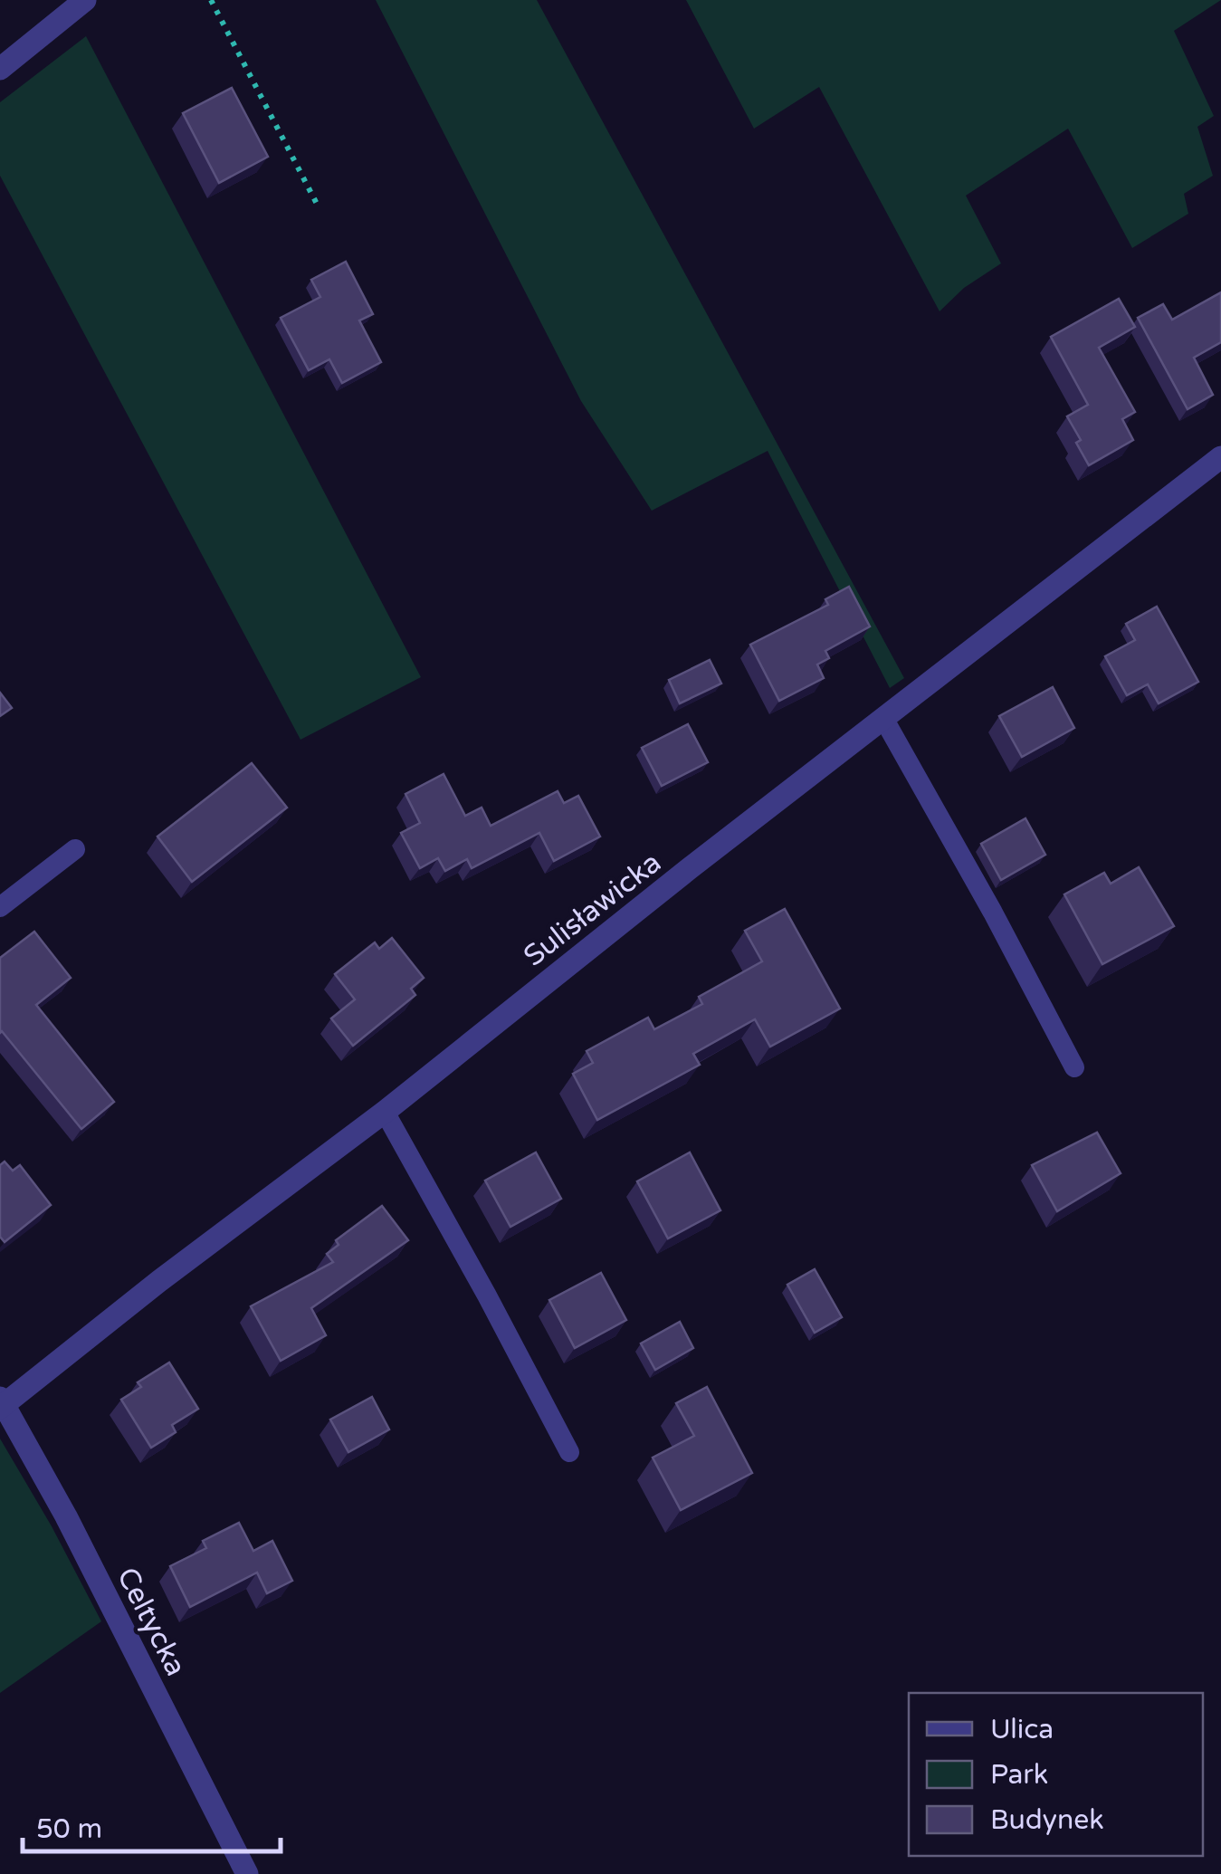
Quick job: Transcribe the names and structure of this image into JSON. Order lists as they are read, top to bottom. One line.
{"streets":{"street":["Sulisławicka","Celtycka"]},"crossings":[["Sulisławicka","Celtycka"]],"legend":["Ulica","Park","Budynek"],"scale_bar":"50 m"}
